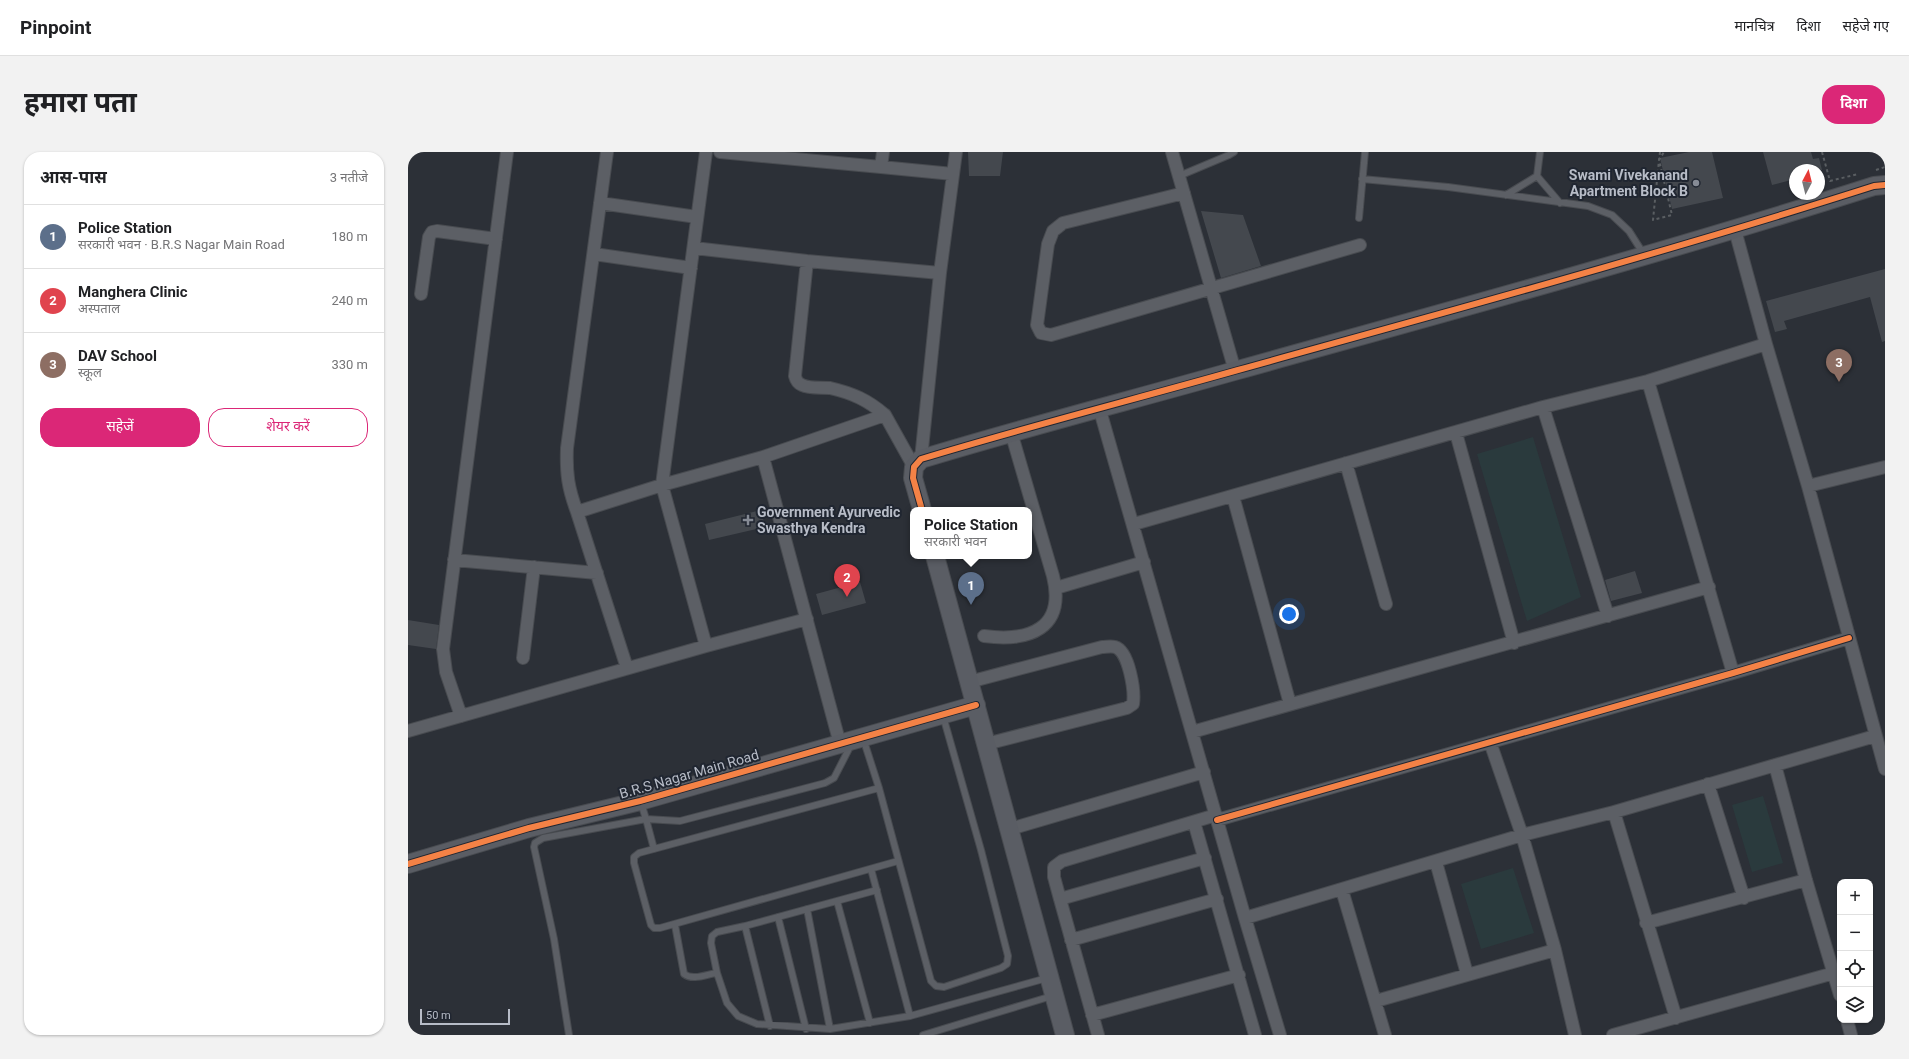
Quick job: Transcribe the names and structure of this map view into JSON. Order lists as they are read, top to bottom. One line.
{"streets":{"street":["B.R.S Nagar Main Road"]},"places":{"other":["Swami Vivekanand Apartment Block B"],"health":["Government Ayurvedic Swasthya Kendra"]},"scale_bar":"50 m","north":"top","page":{"header":"Pinpoint","nav":["मानचित्र","दिशा","सहेजे गए"],"buttons":["दिशा",["सहेजें","शेयर करें"]],"title":"हमारा पता","heading":["आस-पास","3 नतीजे"],"list":[{"mark":"1","name":"Police Station","note":"सरकारी भवन · B.R.S Nagar Main Road","value":"180 m"},{"mark":"2","name":"Manghera Clinic","note":"अस्पताल","value":"240 m"},{"mark":"3","name":"DAV School","note":"स्कूल","value":"330 m"}],"pins":["3","2","1"],"popup":["Police Station","सरकारी भवन"],"map_buttons":["+","−"],"scale":"50 m"}}
